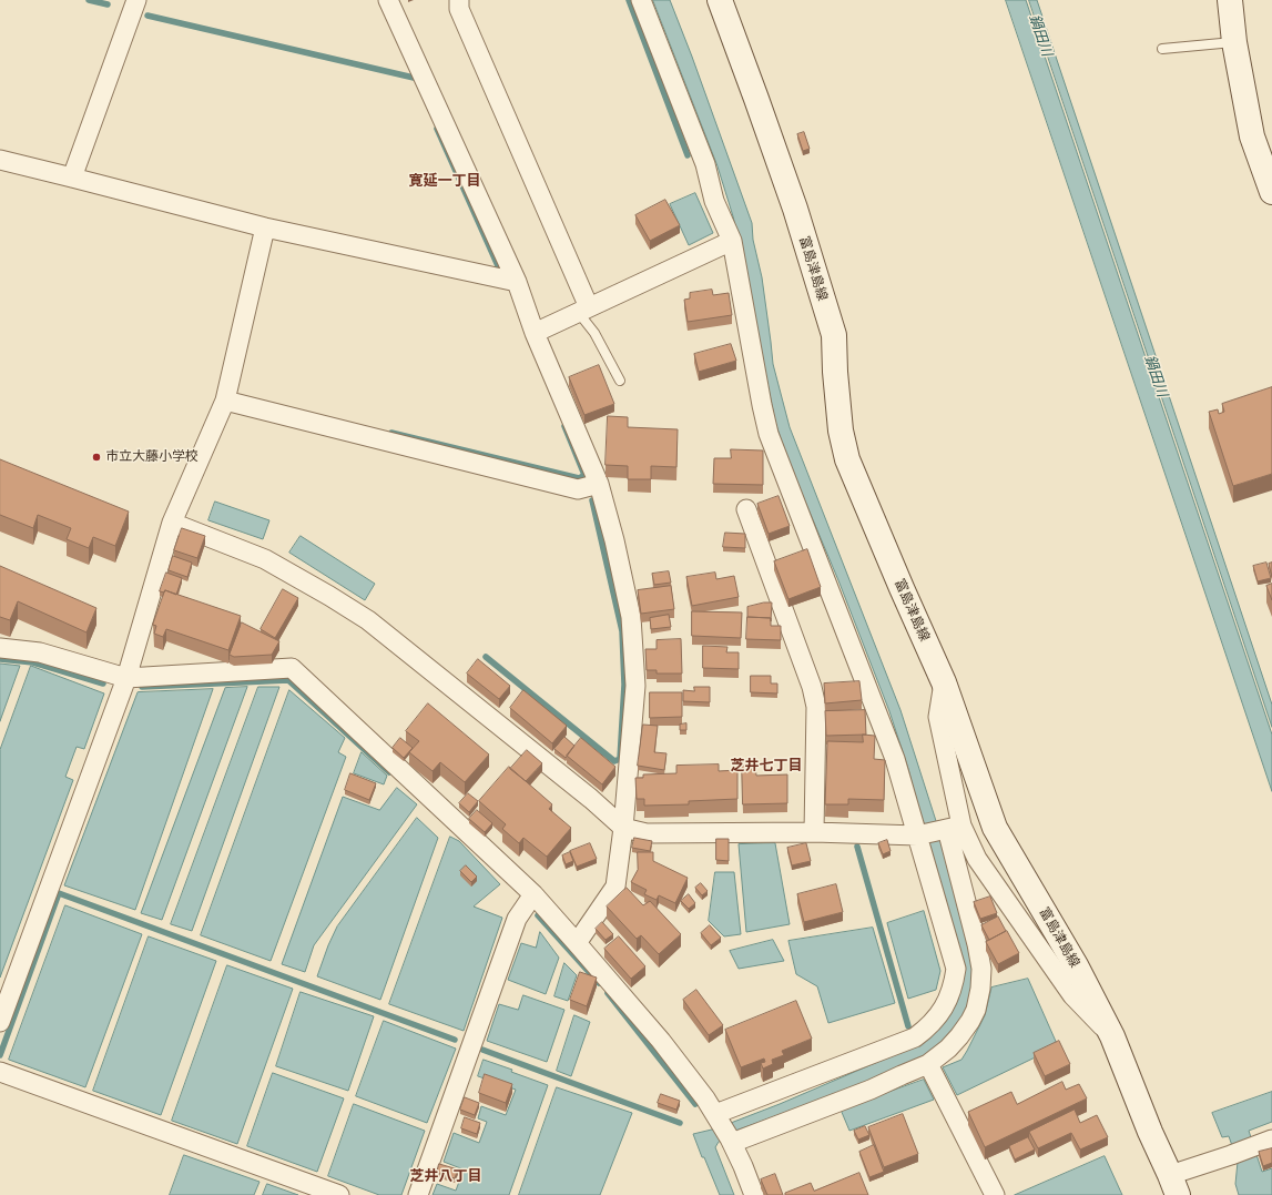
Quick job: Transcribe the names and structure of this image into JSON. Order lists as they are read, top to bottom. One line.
{"streets":{"main road":["富島津島線"]},"districts":["寛延一丁目","芝井七丁目","芝井八丁目"],"water":["鍋田川"],"places":["市立大藤小学校"]}
